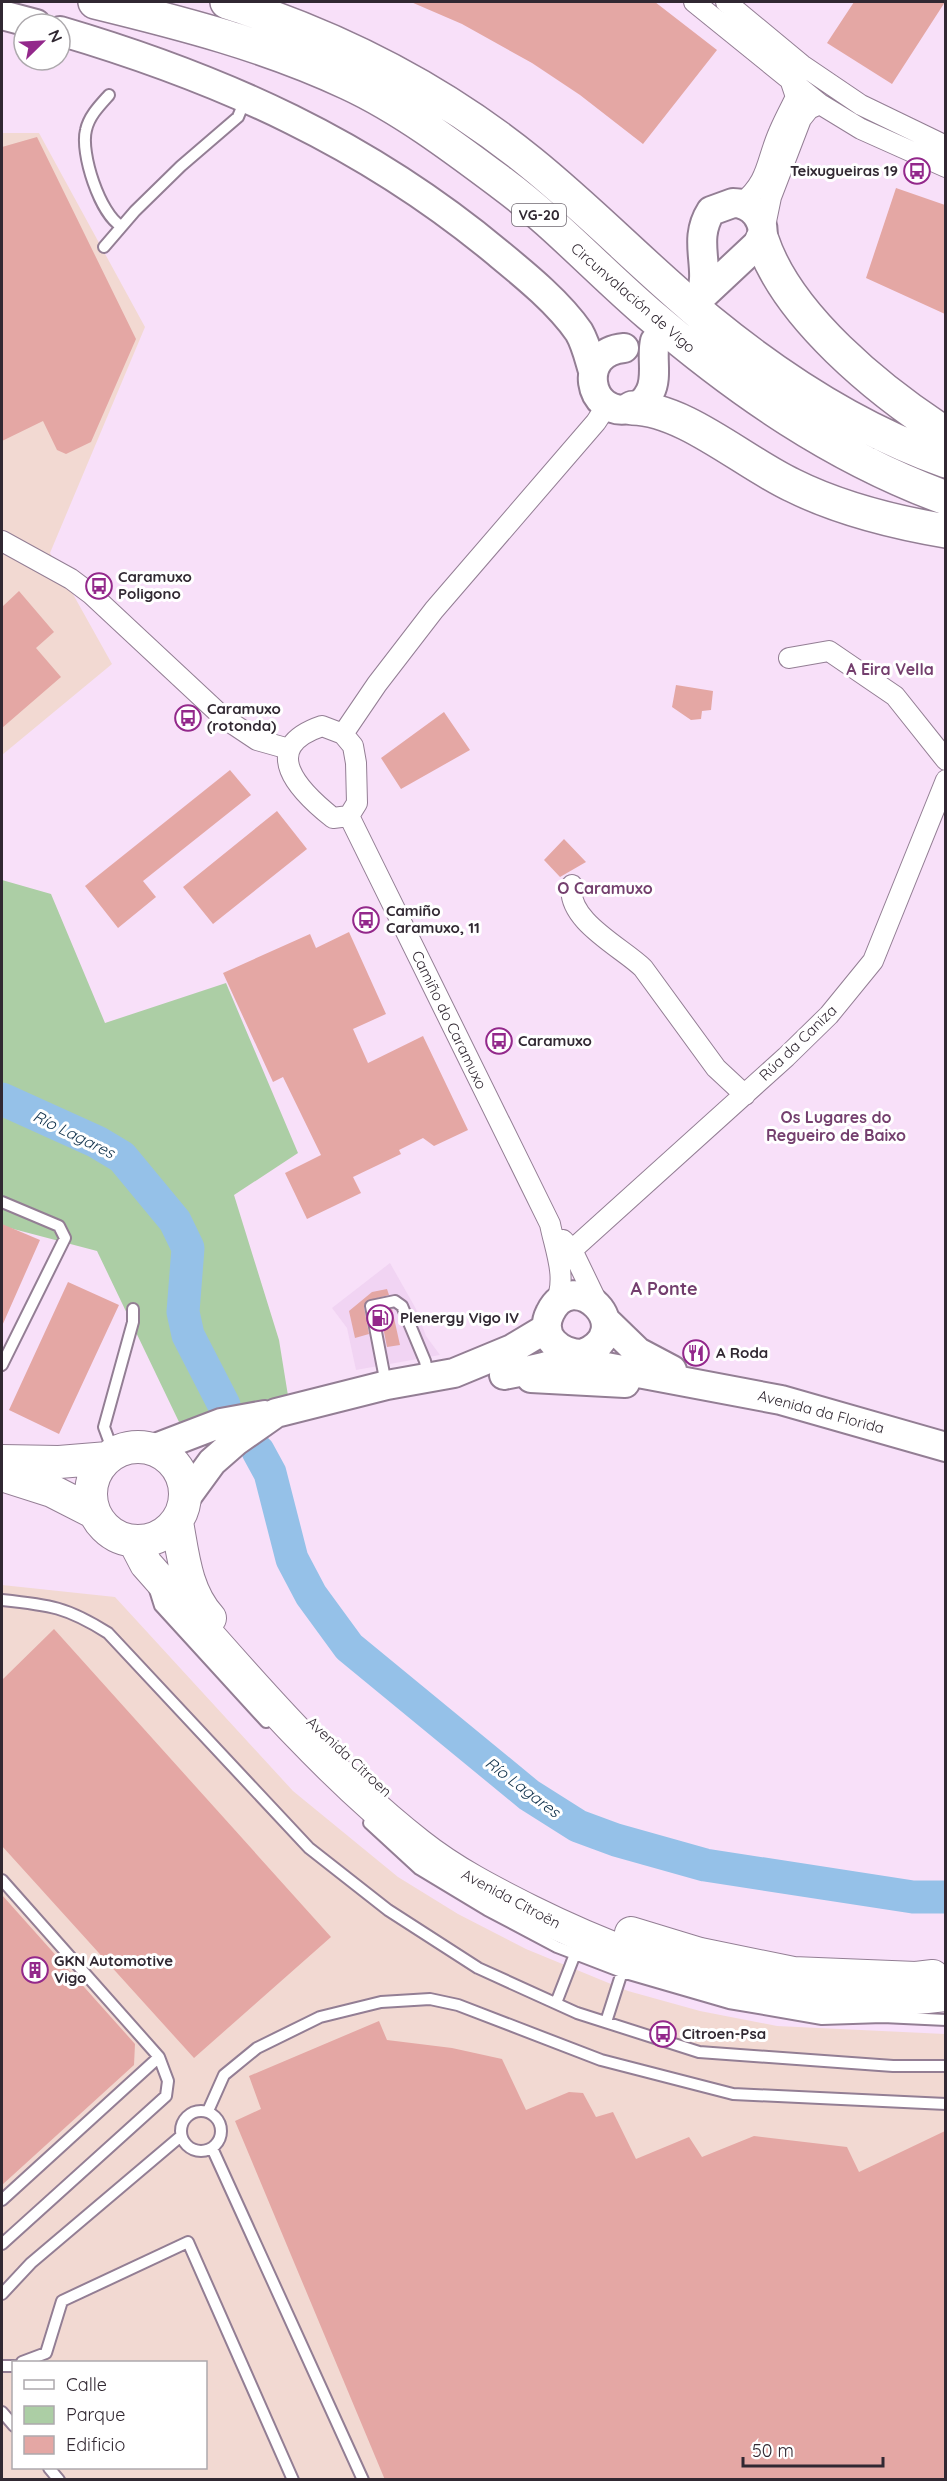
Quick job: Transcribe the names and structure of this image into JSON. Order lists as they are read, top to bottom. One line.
{"streets":{"highway":["VG-20","Circunvalación de Vigo"],"main road":["Avenida da Florida","Avenida Citroen","Avenida Citroën"],"street":["Camiño do Caramuxo","Rúa da Caniza"]},"crossings":[["Camiño do Caramuxo","Rúa da Caniza"],["Camiño do Caramuxo","Avenida da Florida"],["Avenida da Florida","Avenida Citroen"],["Avenida da Florida","Avenida Citroën"],["Avenida Citroen","Avenida Citroën"]],"districts":["A Eira Vella","O Caramuxo","Os Lugares do Regueiro de Baixo","A Ponte"],"water":["Río Lagares"],"places":{"bus stop":["Teixugueiras 19","Caramuxo Poligono","Caramuxo (rotonda)","Camiño Caramuxo, 11","Caramuxo","Citroen-Psa"],"fuel station":["Plenergy Vigo IV"],"restaurant":["A Roda"],"building":["GKN Automotive Vigo"]},"legend":["Calle","Parque","Edificio"],"scale_bar":"50 m","north":"top right"}
